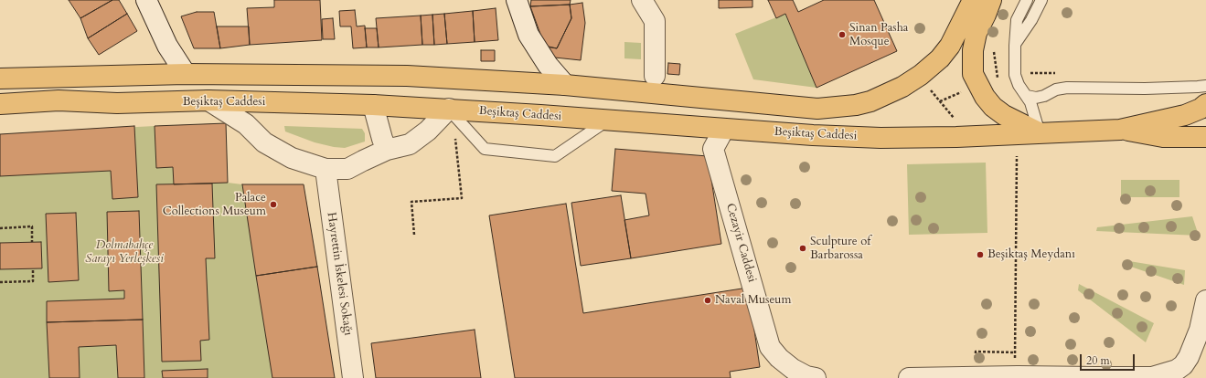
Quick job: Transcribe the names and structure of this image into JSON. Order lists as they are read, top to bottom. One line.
{"streets":{"main road":["Beşiktaş Caddesi"],"street":["Cezayir Caddesi","Hayrettin İskelesi Sokağı"]},"crossings":[["Beşiktaş Caddesi","Cezayir Caddesi"]],"parks":["Dolmabahçe Sarayı Yerleşkesi"],"places":["Sinan Pasha Mosque","Palace Collections Museum","Sculpture of Barbarossa","Beşiktaş Meydanı","Naval Museum"],"scale_bar":"20 m"}
